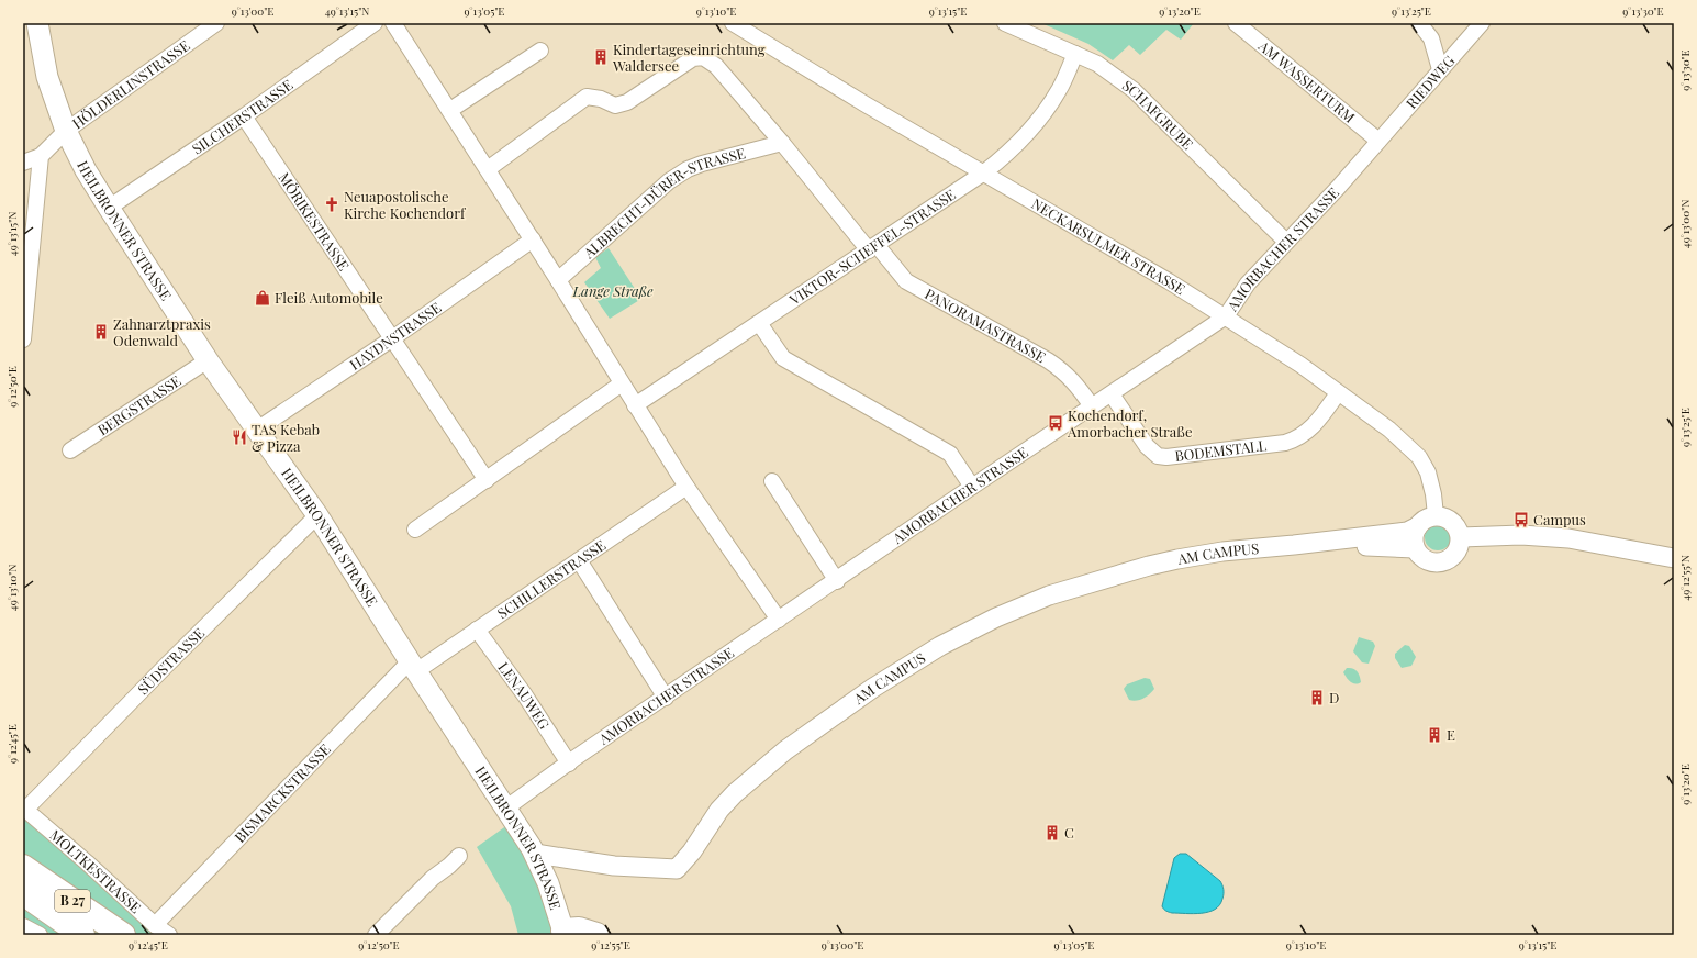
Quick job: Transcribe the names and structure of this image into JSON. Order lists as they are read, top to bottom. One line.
{"streets":{"highway":["B 27"],"main road":["HEILBRONNER STRASSE"],"street":["RIEDWEG","AM WASSERTURM","HÖLDERLINSTRASSE","SCHAFGRUBE","SILCHERSTRASSE","ALBRECHT-DÜRER-STRASSE","MÖRIKESTRASSE","NECKARSULMER STRASSE","VIKTOR-SCHEFFEL-STRASSE","AMORBACHER STRASSE","PANORAMASTRASSE","HAYDNSTRASSE","BERGSTRASSE","BODEMSTALL","AM CAMPUS","SCHILLERSTRASSE","SÜDSTRASSE","LENAUWEG","BISMARCKSTRASSE","MOLTKESTRASSE"]},"crossings":[["RIEDWEG","AM WASSERTURM"],["RIEDWEG","AMORBACHER STRASSE"],["AM WASSERTURM","AMORBACHER STRASSE"],["HÖLDERLINSTRASSE","HEILBRONNER STRASSE"],["SCHAFGRUBE","VIKTOR-SCHEFFEL-STRASSE"],["SCHAFGRUBE","AMORBACHER STRASSE"],["SILCHERSTRASSE","MÖRIKESTRASSE"],["SILCHERSTRASSE","HEILBRONNER STRASSE"],["ALBRECHT-DÜRER-STRASSE","PANORAMASTRASSE"],["MÖRIKESTRASSE","HAYDNSTRASSE"],["HEILBRONNER STRASSE","AMORBACHER STRASSE"],["HEILBRONNER STRASSE","HAYDNSTRASSE"],["HEILBRONNER STRASSE","BERGSTRASSE"],["HEILBRONNER STRASSE","AM CAMPUS"],["HEILBRONNER STRASSE","SCHILLERSTRASSE"],["HEILBRONNER STRASSE","SÜDSTRASSE"],["HEILBRONNER STRASSE","BISMARCKSTRASSE"],["NECKARSULMER STRASSE","VIKTOR-SCHEFFEL-STRASSE"],["NECKARSULMER STRASSE","AMORBACHER STRASSE"],["NECKARSULMER STRASSE","BODEMSTALL"],["NECKARSULMER STRASSE","AM CAMPUS"],["VIKTOR-SCHEFFEL-STRASSE","PANORAMASTRASSE"],["AMORBACHER STRASSE","PANORAMASTRASSE"],["AMORBACHER STRASSE","BODEMSTALL"],["AMORBACHER STRASSE","LENAUWEG"],["SCHILLERSTRASSE","LENAUWEG"],["SCHILLERSTRASSE","BISMARCKSTRASSE"],["SÜDSTRASSE","MOLTKESTRASSE"],["BISMARCKSTRASSE","MOLTKESTRASSE"]],"parks":["Lange Straße"],"places":{"building":["Kindertageseinrichtung Waldersee","Zahnarztpraxis Odenwald","D","E","C"],"church":["Neuapostolische Kirche Kochendorf"],"shop":["Fleiß Automobile"],"bus stop":["Kochendorf, Amorbacher Straße","Campus"],"restaurant":["TAS Kebab & Pizza"]},"coordinates":["9°13'00\"E","49°13'15\"N","9°13'05\"E","9°13'10\"E","9°13'15\"E","9°13'20\"E","9°13'25\"E","9°13'30\"E","49°13'00\"N","9°12'50\"E","49°12'55\"N","49°13'10\"N","9°12'45\"E","9°12'55\"E"]}
